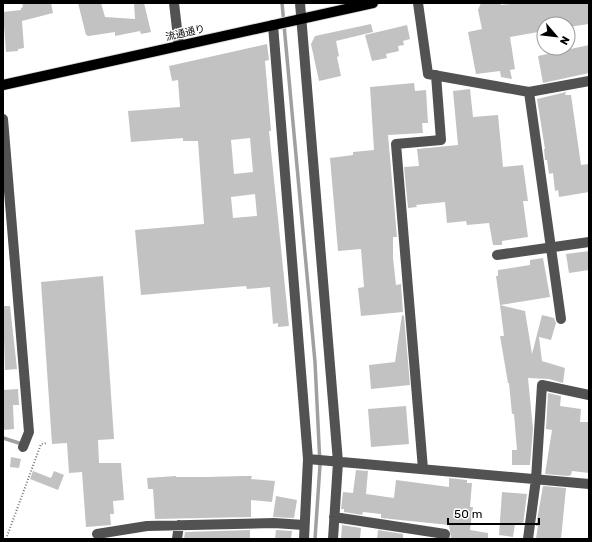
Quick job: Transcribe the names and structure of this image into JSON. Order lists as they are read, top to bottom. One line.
{"streets":{"main road":["流通通り"]},"scale_bar":"50 m","north":"bottom right"}
